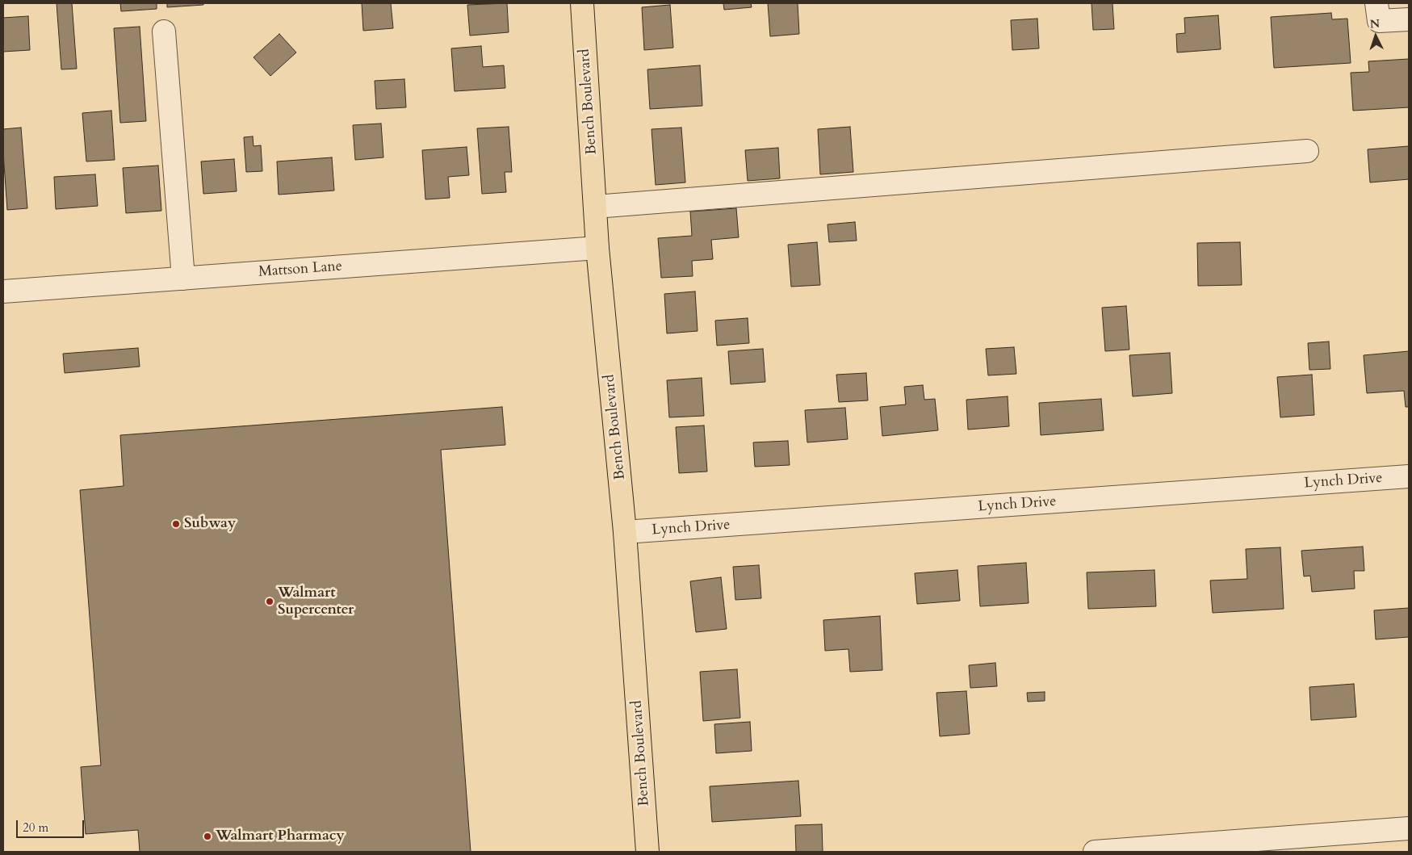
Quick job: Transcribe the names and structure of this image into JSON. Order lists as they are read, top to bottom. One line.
{"streets":{"main road":["Bench Boulevard"],"street":["Mattson Lane","Lynch Drive"]},"crossings":[["Bench Boulevard","Mattson Lane"],["Bench Boulevard","Lynch Drive"]],"places":["Subway","Walmart Supercenter","Walmart Pharmacy"],"scale_bar":"20 m","north":"top"}
